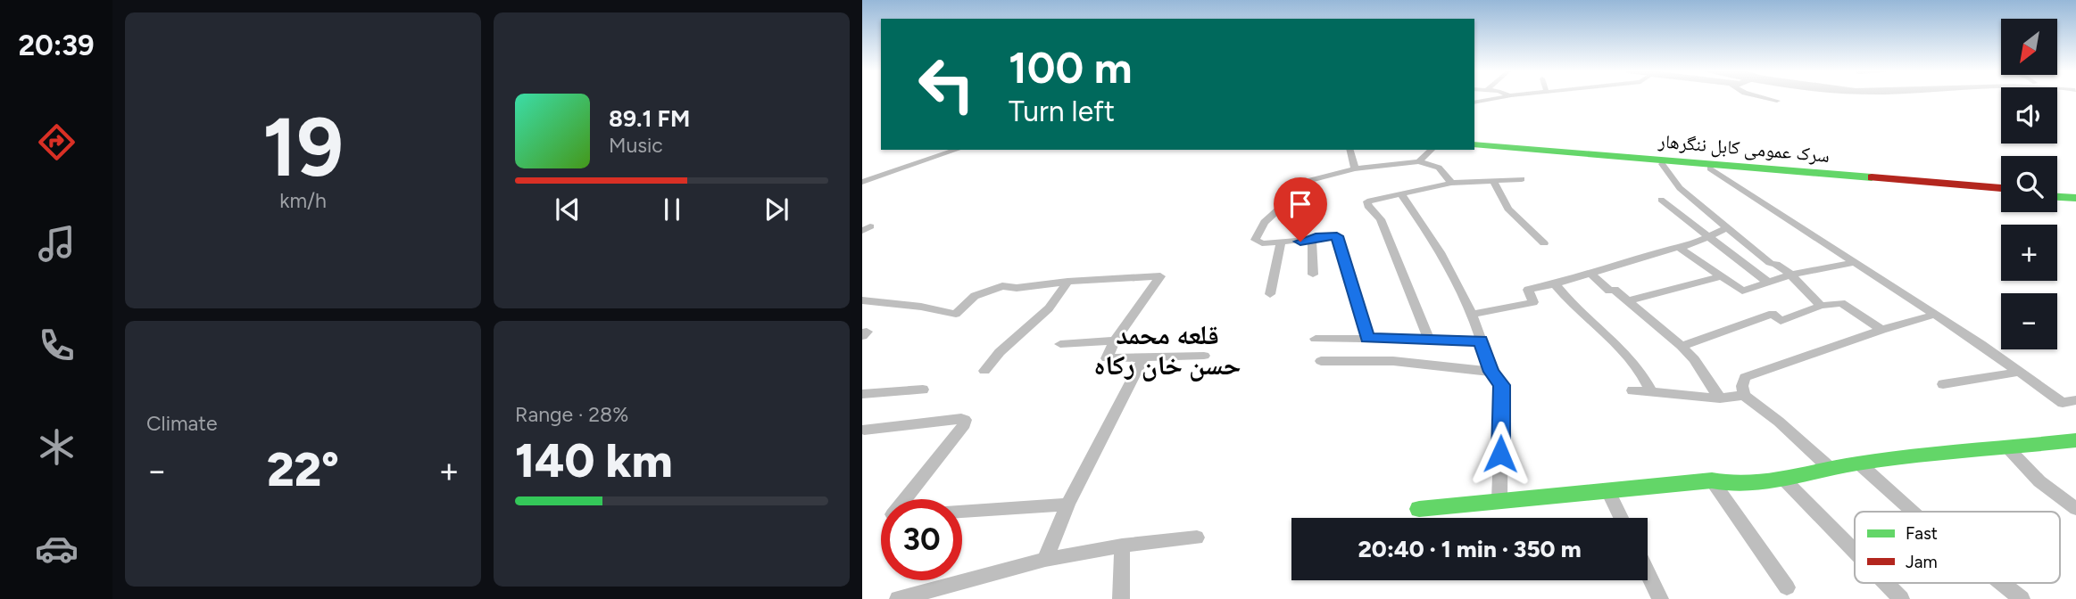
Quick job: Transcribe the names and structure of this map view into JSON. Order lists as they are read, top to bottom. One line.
{"streets":{"main road":["سرک عمومی کابل ننگرهار"]},"districts":["قلعه محمد حسن خان رکاه"],"legend":["Fast","Jam"],"north":"bottom left","page":{"tabs":"20:39","tile":[["19","km/h"],"Climate",["Range · 28%","140 km"]],"map_buttons":["+","−"],"turn":["100 m","Turn left"],"song":["89.1 FM","Music"],"heat":["−","22°","+"],"limit":"30","trip":"20:40 · 1 min · 350 m"}}
